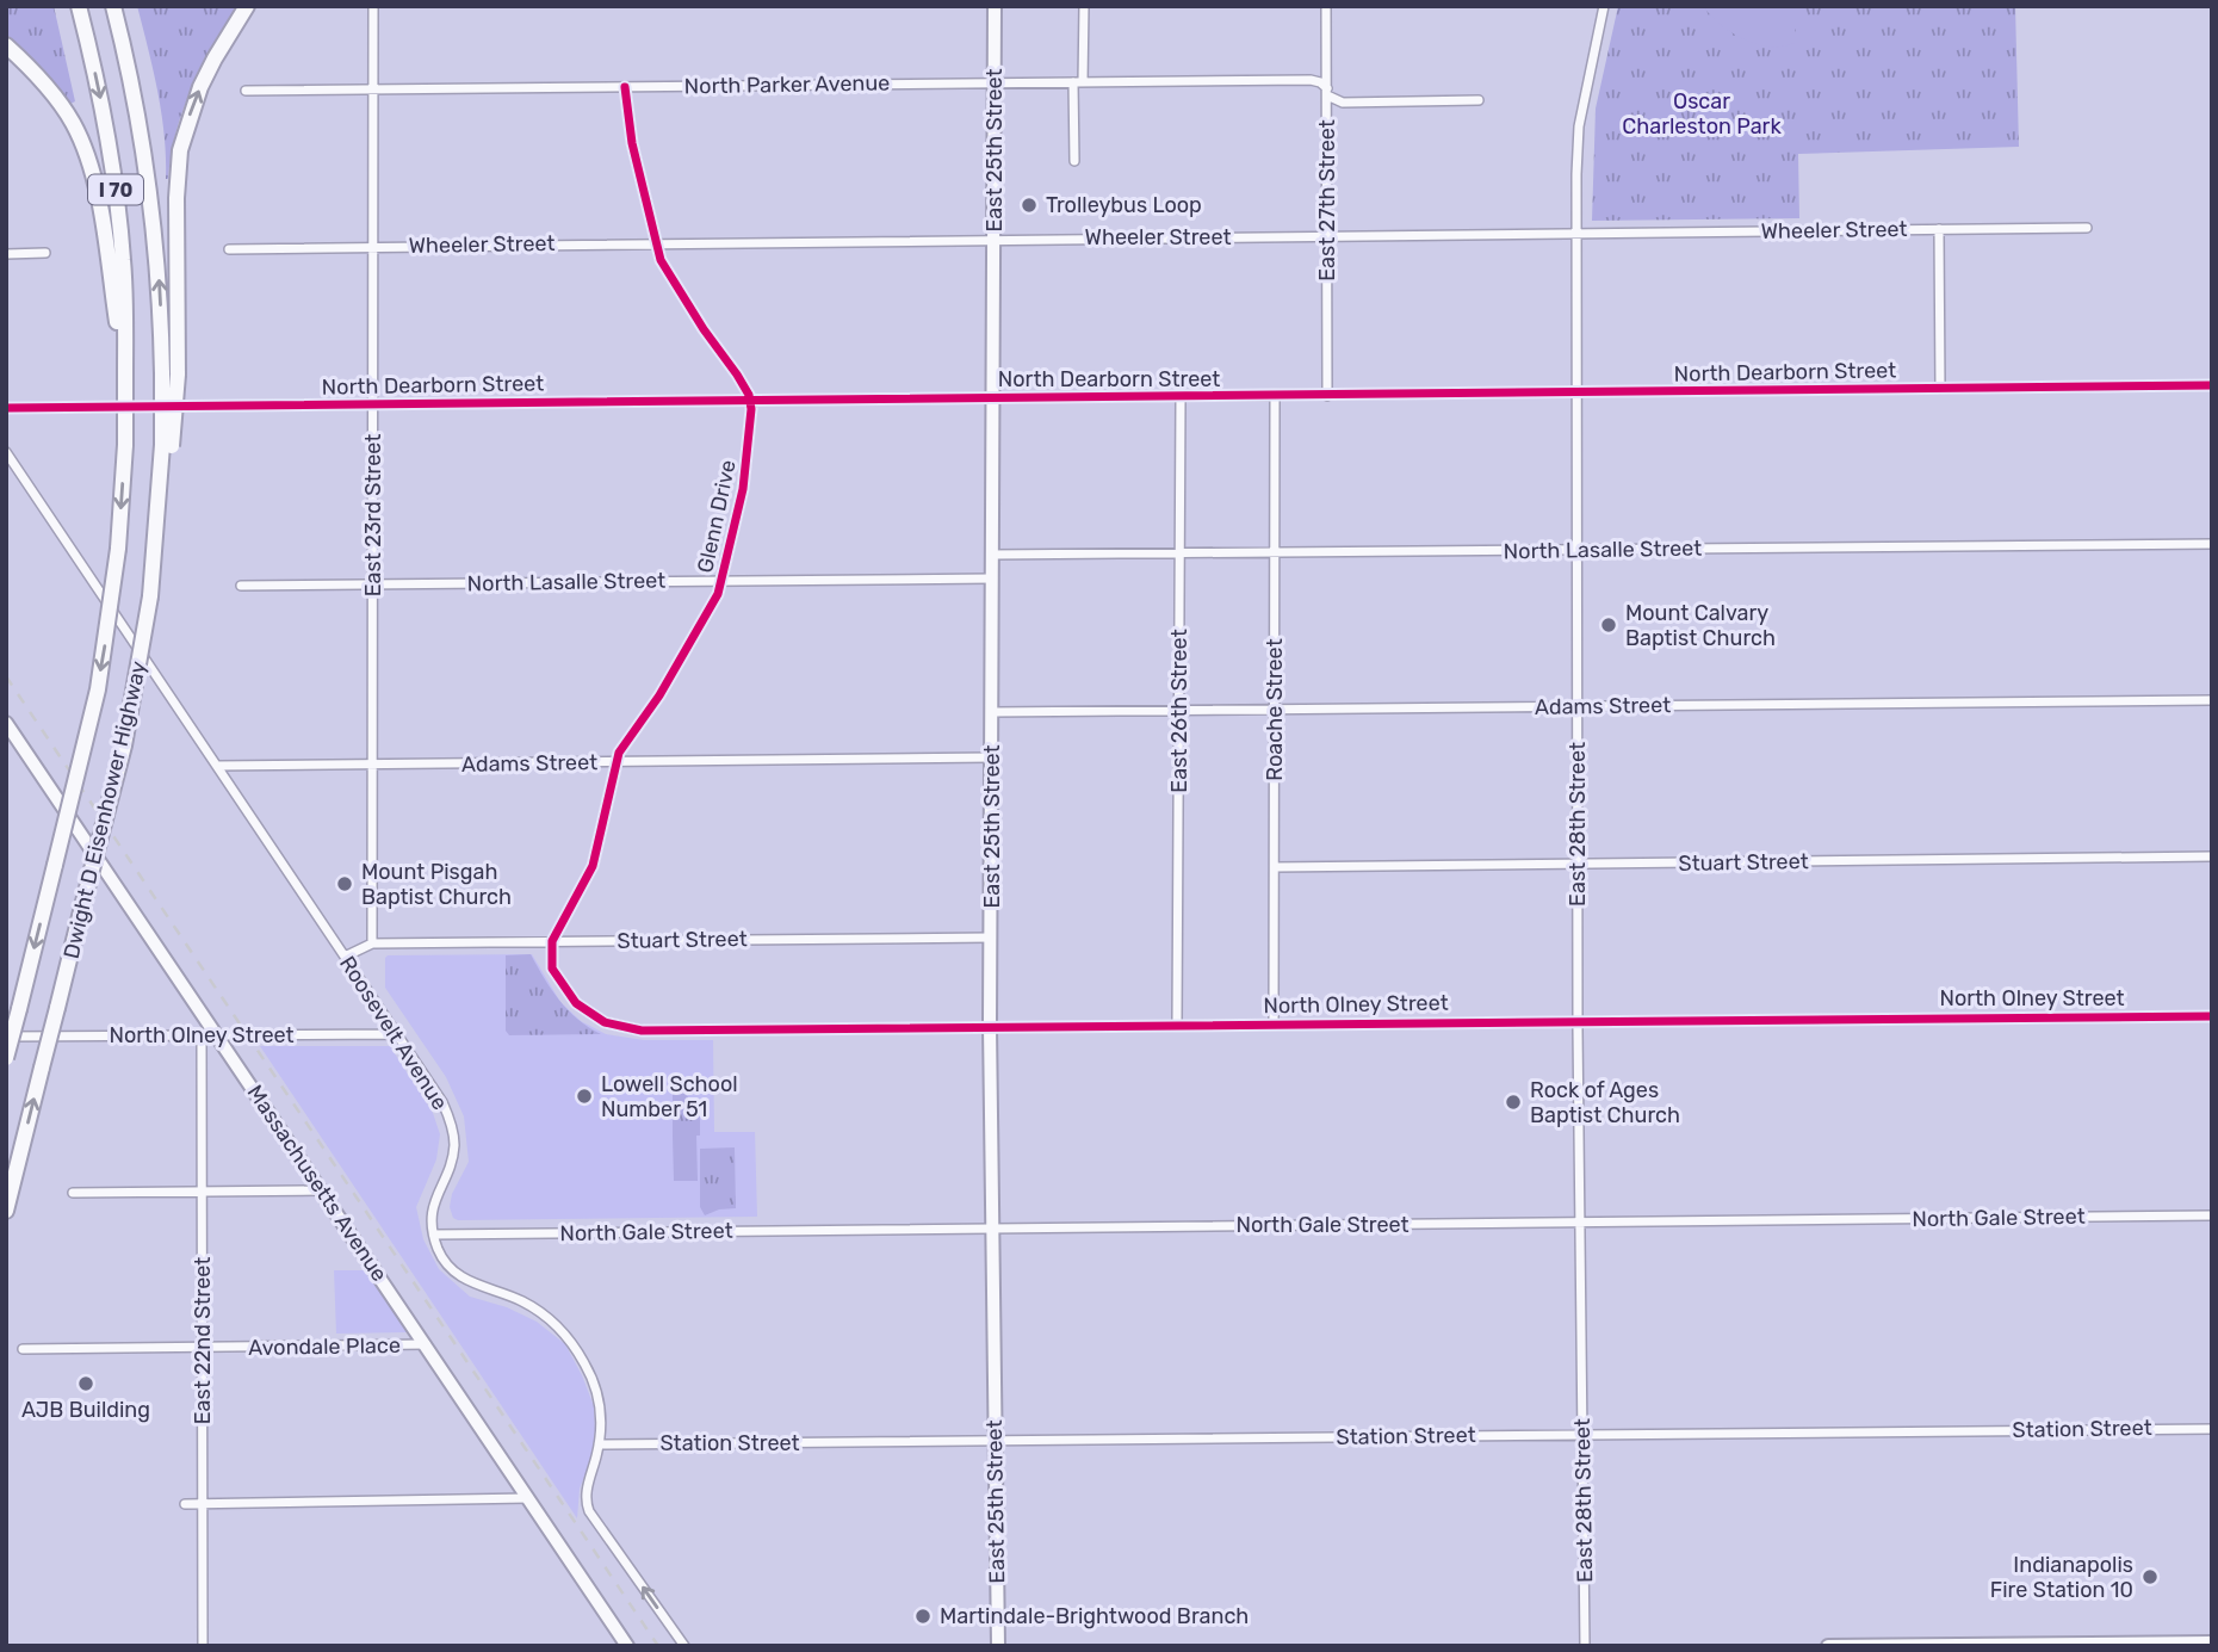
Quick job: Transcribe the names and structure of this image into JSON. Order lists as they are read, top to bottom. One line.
{"streets":{"highway":["I 70","Dwight D Eisenhower Highway"],"street":["North Parker Avenue","East 25th Street","East 27th Street","Wheeler Street","North Dearborn Street","East 23rd Street","Glenn Drive","North Lasalle Street","Adams Street","Roache Street","East 26th Street","East 28th Street","Stuart Street","North Olney Street","Roosevelt Avenue","Massachusetts Avenue","North Gale Street","East 22nd Street","Avondale Place","Station Street"]},"crossings":[["North Parker Avenue","East 25th Street"],["North Parker Avenue","East 27th Street"],["North Parker Avenue","East 23rd Street"],["East 25th Street","Wheeler Street"],["East 25th Street","North Dearborn Street"],["East 25th Street","North Lasalle Street"],["East 25th Street","Adams Street"],["East 25th Street","Stuart Street"],["East 25th Street","North Olney Street"],["East 25th Street","North Gale Street"],["East 25th Street","Station Street"],["East 27th Street","Wheeler Street"],["East 27th Street","North Dearborn Street"],["Wheeler Street","East 23rd Street"],["Wheeler Street","East 28th Street"],["North Dearborn Street","East 23rd Street"],["North Dearborn Street","Glenn Drive"],["North Dearborn Street","Roache Street"],["North Dearborn Street","East 26th Street"],["North Dearborn Street","East 28th Street"],["East 23rd Street","North Lasalle Street"],["East 23rd Street","Adams Street"],["East 23rd Street","Stuart Street"],["Glenn Drive","North Lasalle Street"],["Glenn Drive","Adams Street"],["Glenn Drive","Stuart Street"],["Glenn Drive","North Olney Street"],["North Lasalle Street","Roache Street"],["North Lasalle Street","East 26th Street"],["North Lasalle Street","East 28th Street"],["Adams Street","Roache Street"],["Adams Street","East 26th Street"],["Adams Street","East 28th Street"],["Adams Street","Roosevelt Avenue"],["Roache Street","Stuart Street"],["Roache Street","North Olney Street"],["East 26th Street","North Olney Street"],["East 28th Street","Stuart Street"],["East 28th Street","North Olney Street"],["East 28th Street","North Gale Street"],["East 28th Street","Station Street"],["Stuart Street","North Olney Street"],["North Olney Street","Roosevelt Avenue"],["North Olney Street","Massachusetts Avenue"],["North Olney Street","East 22nd Street"],["Roosevelt Avenue","North Gale Street"],["Massachusetts Avenue","Avondale Place"],["East 22nd Street","Avondale Place"]],"parks":["Oscar Charleston Park"],"places":["Trolleybus Loop","Mount Calvary Baptist Church","Mount Pisgah Baptist Church","Lowell School Number 51","Rock of Ages Baptist Church","AJB Building","Indianapolis Fire Station 10","Martindale-Brightwood Branch"]}
